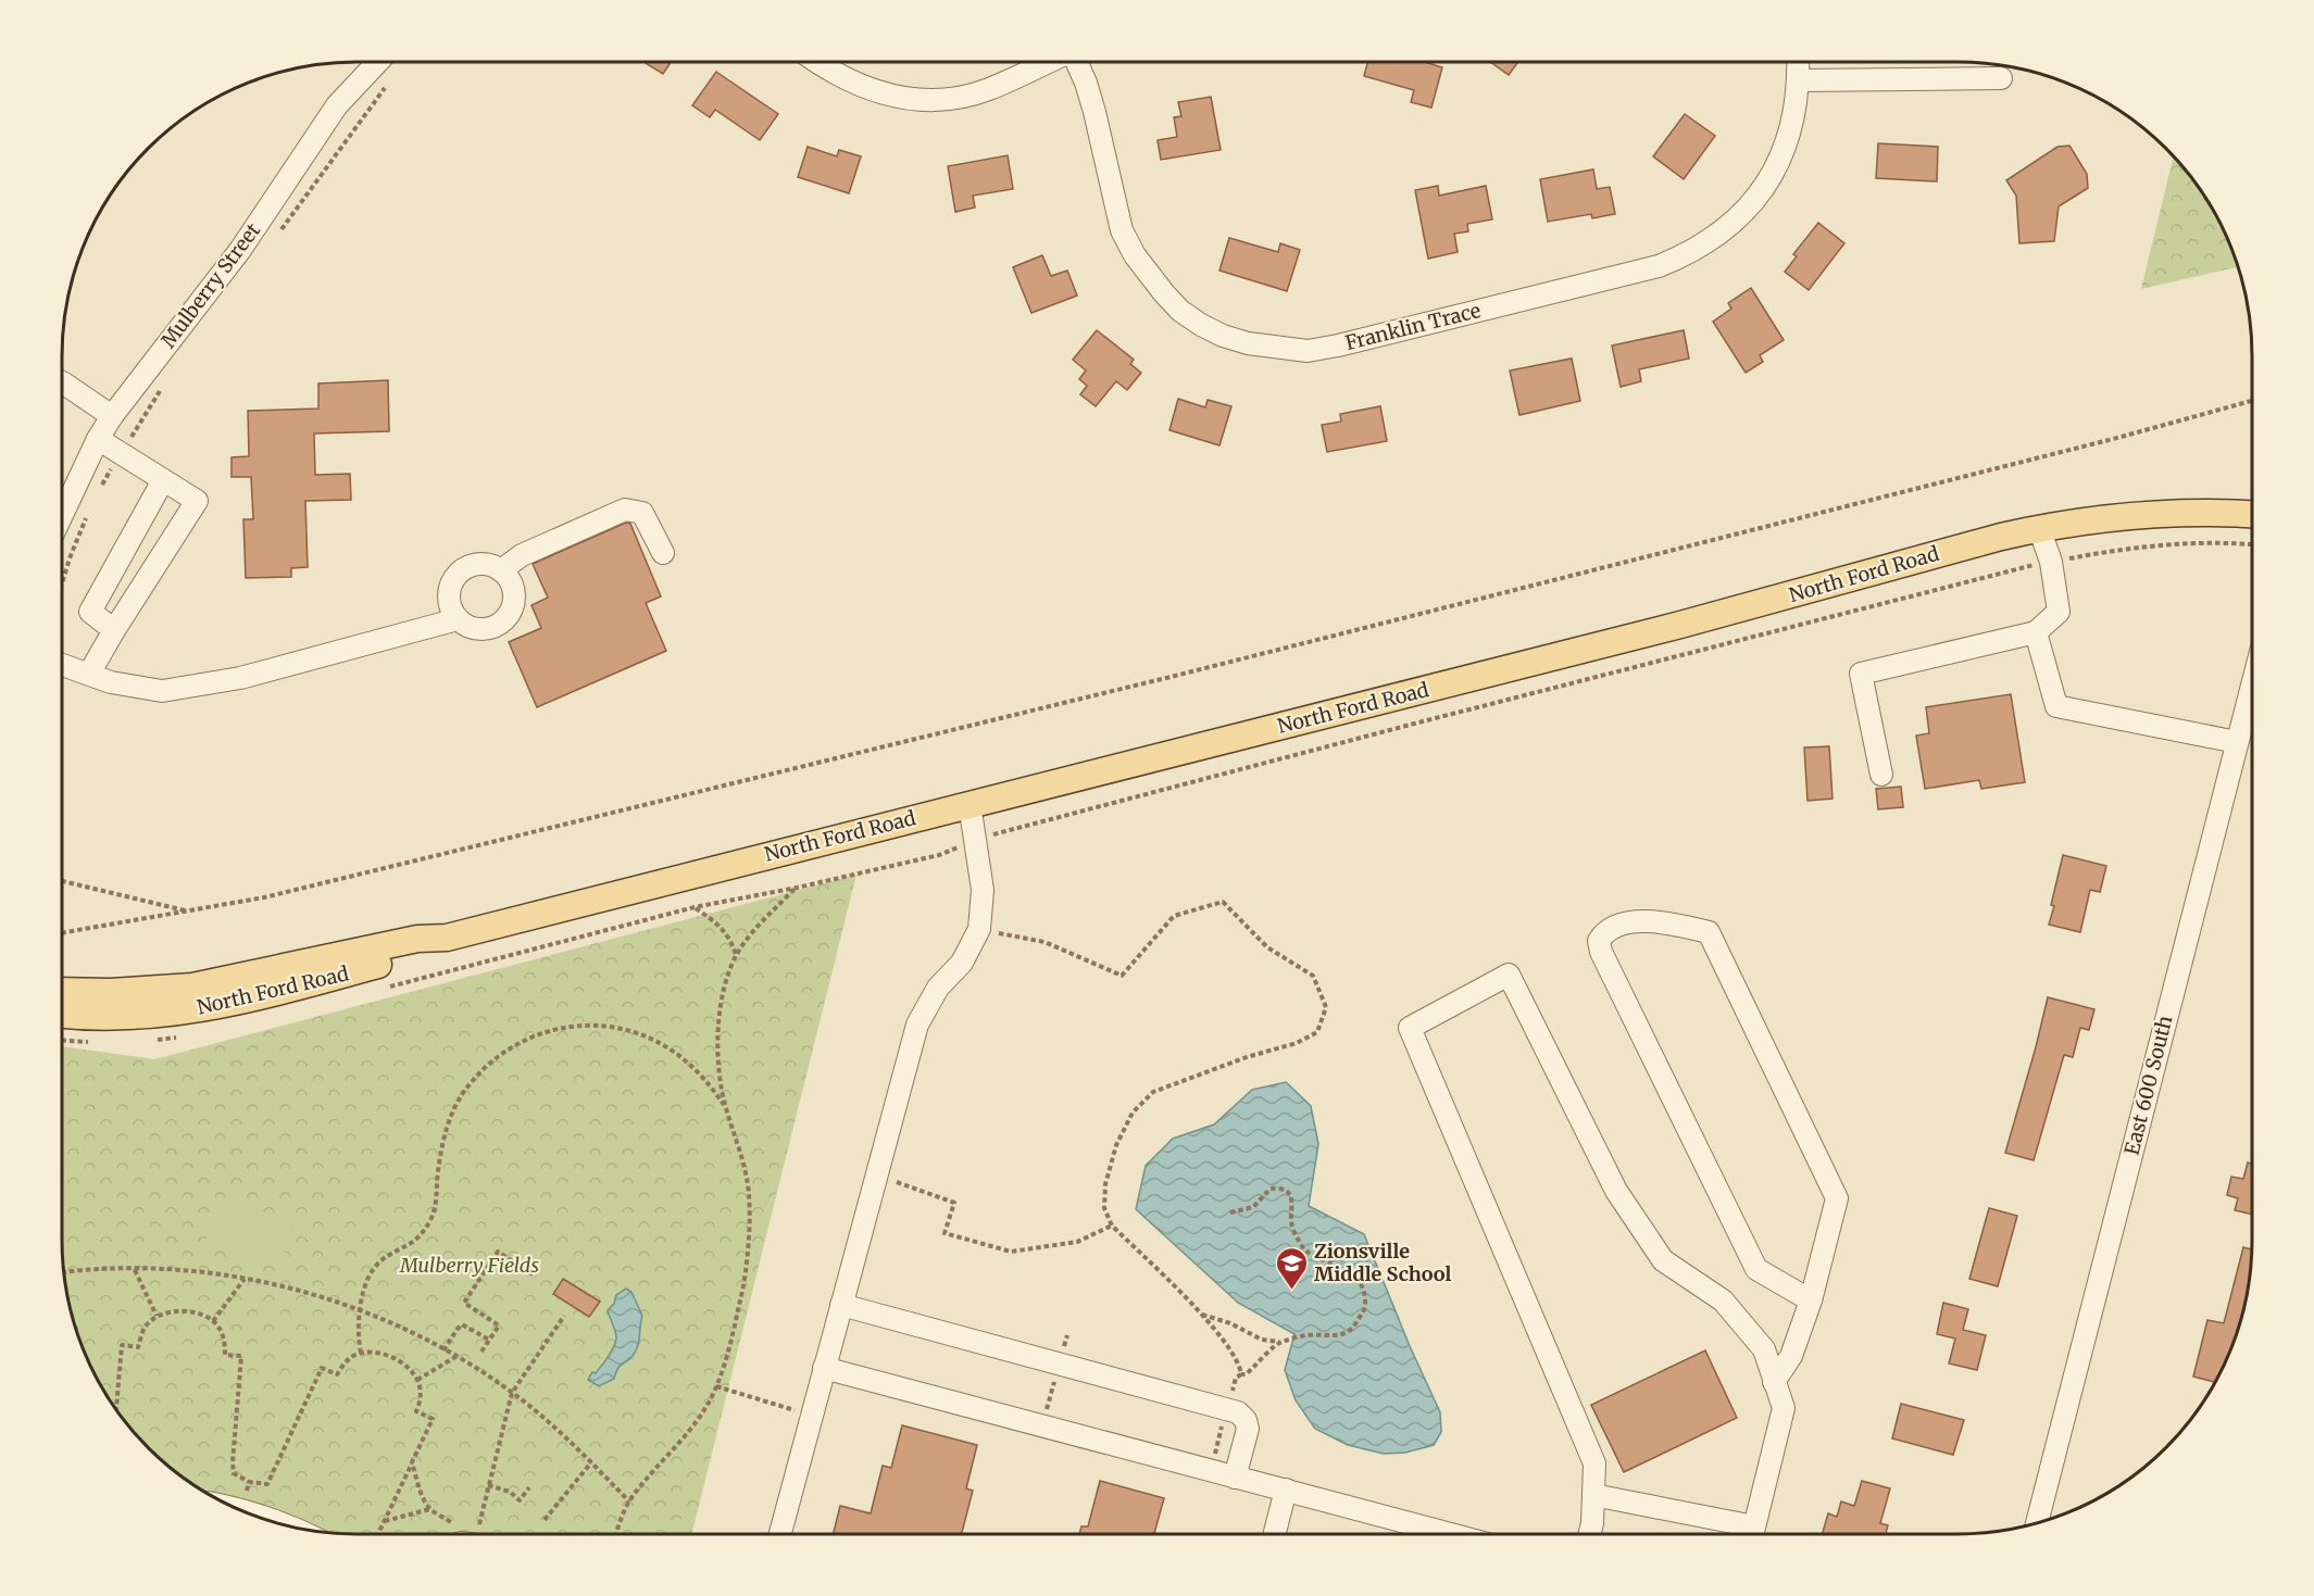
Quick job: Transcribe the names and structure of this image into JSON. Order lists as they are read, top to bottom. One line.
{"streets":{"main road":["North Ford Road"],"street":["Mulberry Street","Franklin Trace","East 600 South"]},"parks":["Mulberry Fields"],"places":{"school or university":["Zionsville Middle School"]}}
